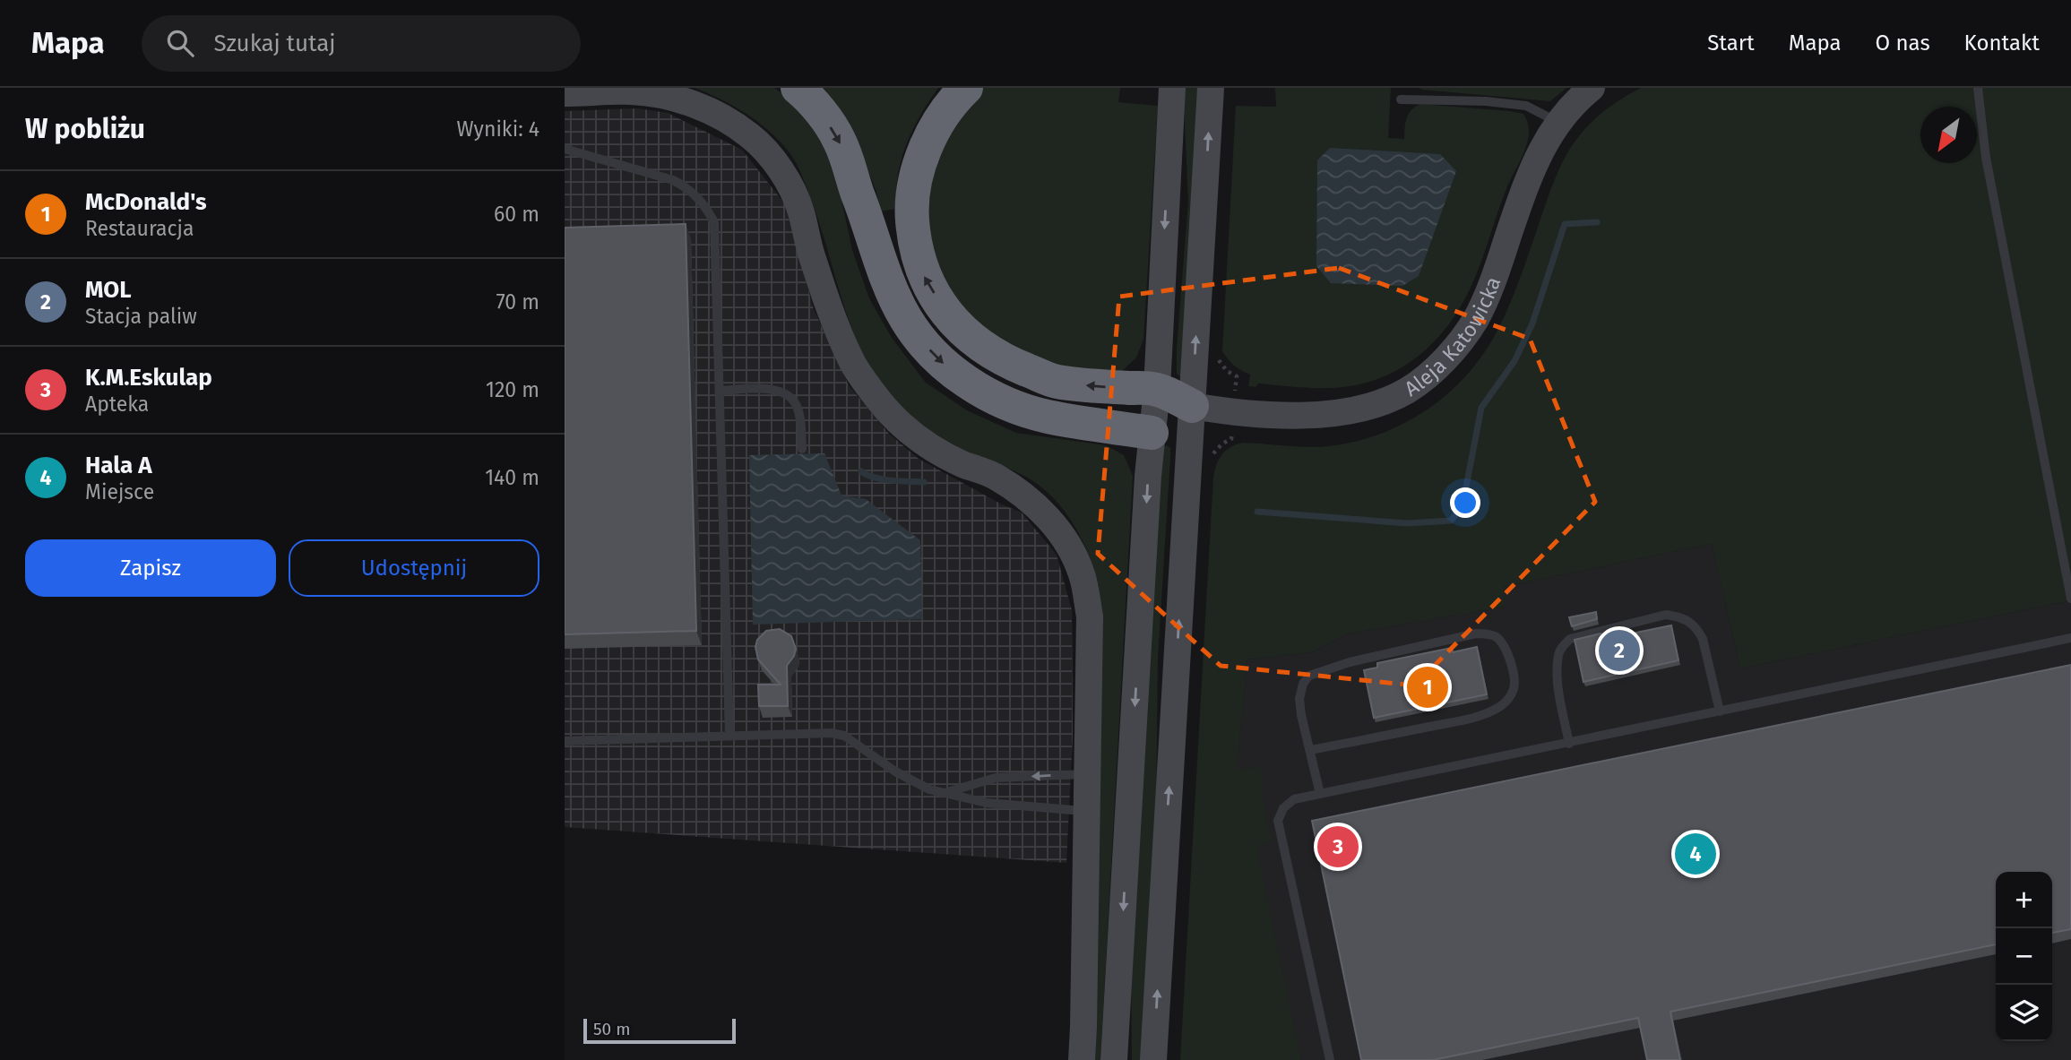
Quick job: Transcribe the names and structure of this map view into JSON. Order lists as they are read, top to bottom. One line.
{"streets":{"street":["Aleja Katowicka"]},"scale_bar":"50 m","north":"bottom left","page":{"header":"Mapa","search":"Szukaj tutaj","nav":["Start","Mapa","O nas","Kontakt"],"heading":["W pobliżu","Wyniki: 4"],"list":[{"mark":"1","name":"McDonald's","note":"Restauracja","value":"60 m"},{"mark":"2","name":"MOL","note":"Stacja paliw","value":"70 m"},{"mark":"3","name":"K.M.Eskulap","note":"Apteka","value":"120 m"},{"mark":"4","name":"Hala A","note":"Miejsce","value":"140 m"}],"buttons":["Zapisz","Udostępnij"],"pins":["2","1","3","4"],"map_buttons":["+","−"],"scale":"50 m"}}
